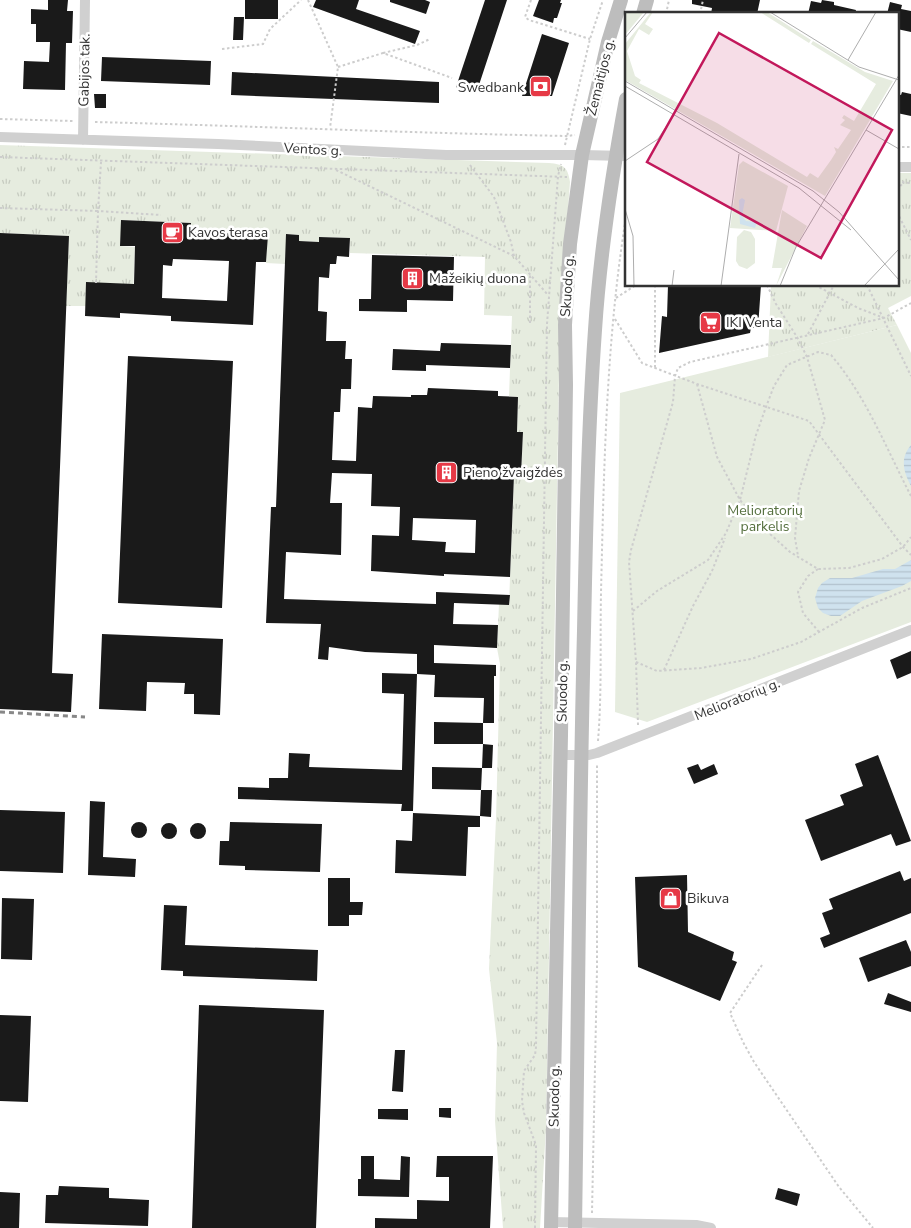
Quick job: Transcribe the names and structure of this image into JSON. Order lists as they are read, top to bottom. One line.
{"streets":{"main road":["Žemaitijos g.","Skuodo g."],"street":["Gabijos tak.","Ventos g.","Melioratorių g."]},"crossings":[["Gabijos tak.","Ventos g."],["Žemaitijos g.","Ventos g."],["Žemaitijos g.","Skuodo g."],["Ventos g.","Skuodo g."],["Skuodo g.","Melioratorių g."]],"parks":["Melioratorių parkelis"],"places":{"bank":["Swedbank"],"cafe":["Kavos terasa"],"building":["Mažeikių duona","Pieno žvaigždės"],"supermarket":["IKI Venta"],"shop":["Bikuva"]}}
